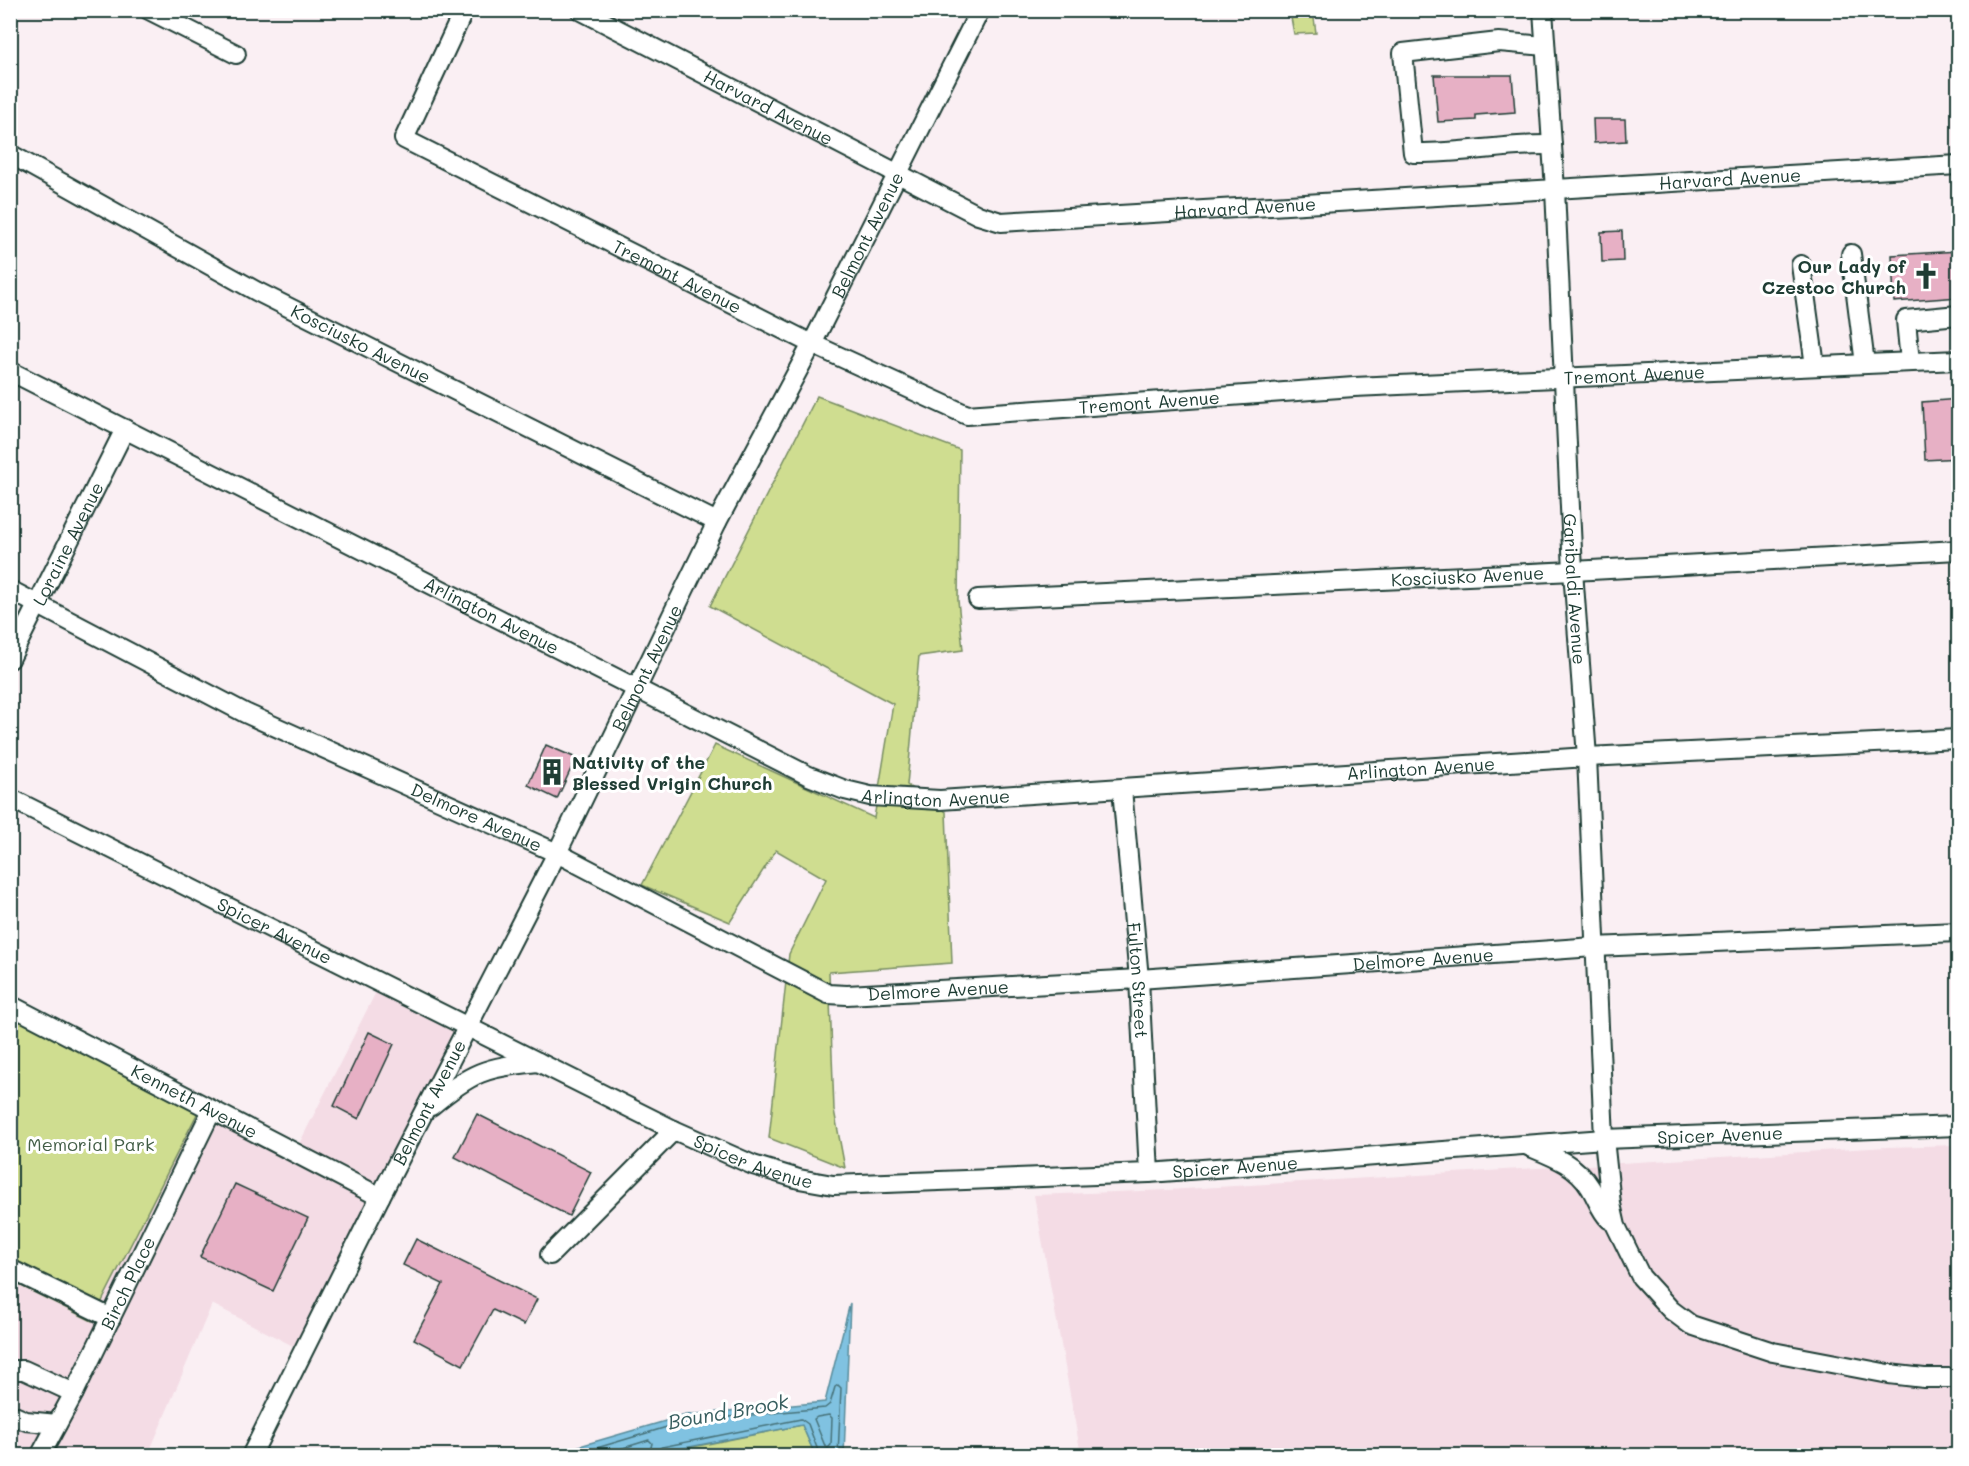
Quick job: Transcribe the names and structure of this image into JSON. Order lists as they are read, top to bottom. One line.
{"streets":{"street":["Harvard Avenue","Belmont Avenue","Tremont Avenue","Kosciusko Avenue","Loraine Avenue","Garibaldi Avenue","Arlington Avenue","Delmore Avenue","Spicer Avenue","Fulton Street","Kenneth Avenue","Birch Place"]},"crossings":[["Harvard Avenue","Belmont Avenue"],["Harvard Avenue","Garibaldi Avenue"],["Belmont Avenue","Tremont Avenue"],["Belmont Avenue","Kosciusko Avenue"],["Belmont Avenue","Arlington Avenue"],["Belmont Avenue","Delmore Avenue"],["Belmont Avenue","Spicer Avenue"],["Belmont Avenue","Kenneth Avenue"],["Tremont Avenue","Garibaldi Avenue"],["Kosciusko Avenue","Garibaldi Avenue"],["Loraine Avenue","Arlington Avenue"],["Loraine Avenue","Delmore Avenue"],["Garibaldi Avenue","Arlington Avenue"],["Garibaldi Avenue","Delmore Avenue"],["Garibaldi Avenue","Spicer Avenue"],["Arlington Avenue","Fulton Street"],["Delmore Avenue","Fulton Street"],["Spicer Avenue","Fulton Street"],["Kenneth Avenue","Birch Place"]],"water":["Bound Brook"],"parks":["Memorial Park"],"places":{"church":["Our Lady of Czestoc Church"],"building":["Nativity of the Blessed Vrigin Church"]}}
